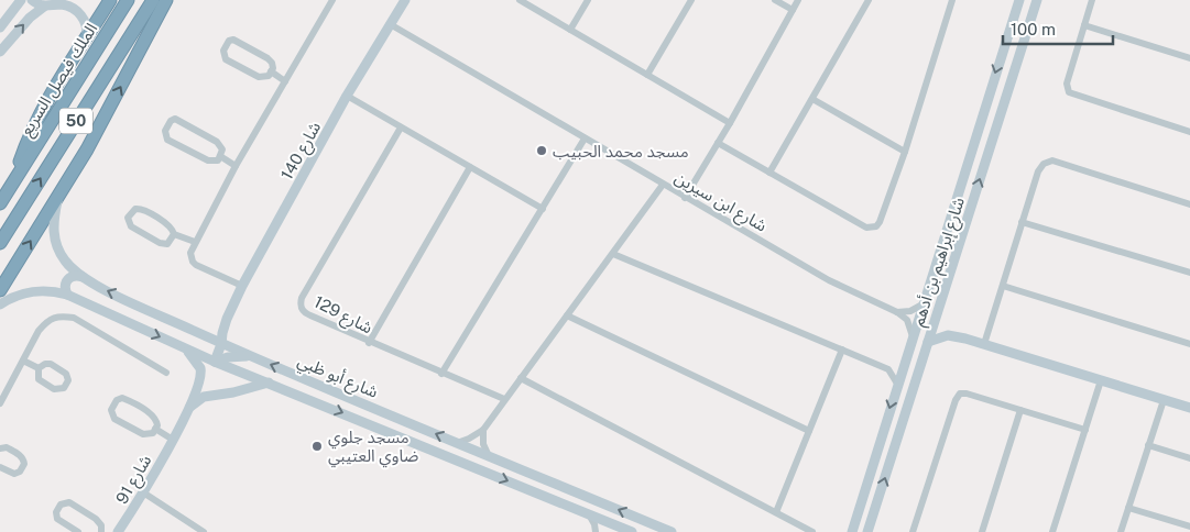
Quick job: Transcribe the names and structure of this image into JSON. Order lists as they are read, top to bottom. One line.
{"streets":{"highway":["الملك فيصل السريع","50"],"street":["شارع 140","شارع ابن سيرين","شارع إبراهيم بن أدهم","شارع 129","شارع أبو ظبي","شارع 91"]},"crossings":[["شارع 140","شارع ابن سيرين"],["شارع 140","شارع أبو ظبي"],["شارع أبو ظبي","شارع 91"]],"places":["مسجد محمد الحبيب","مسجد جلوي ضاوي العتيبي"],"scale_bar":"100 m"}
